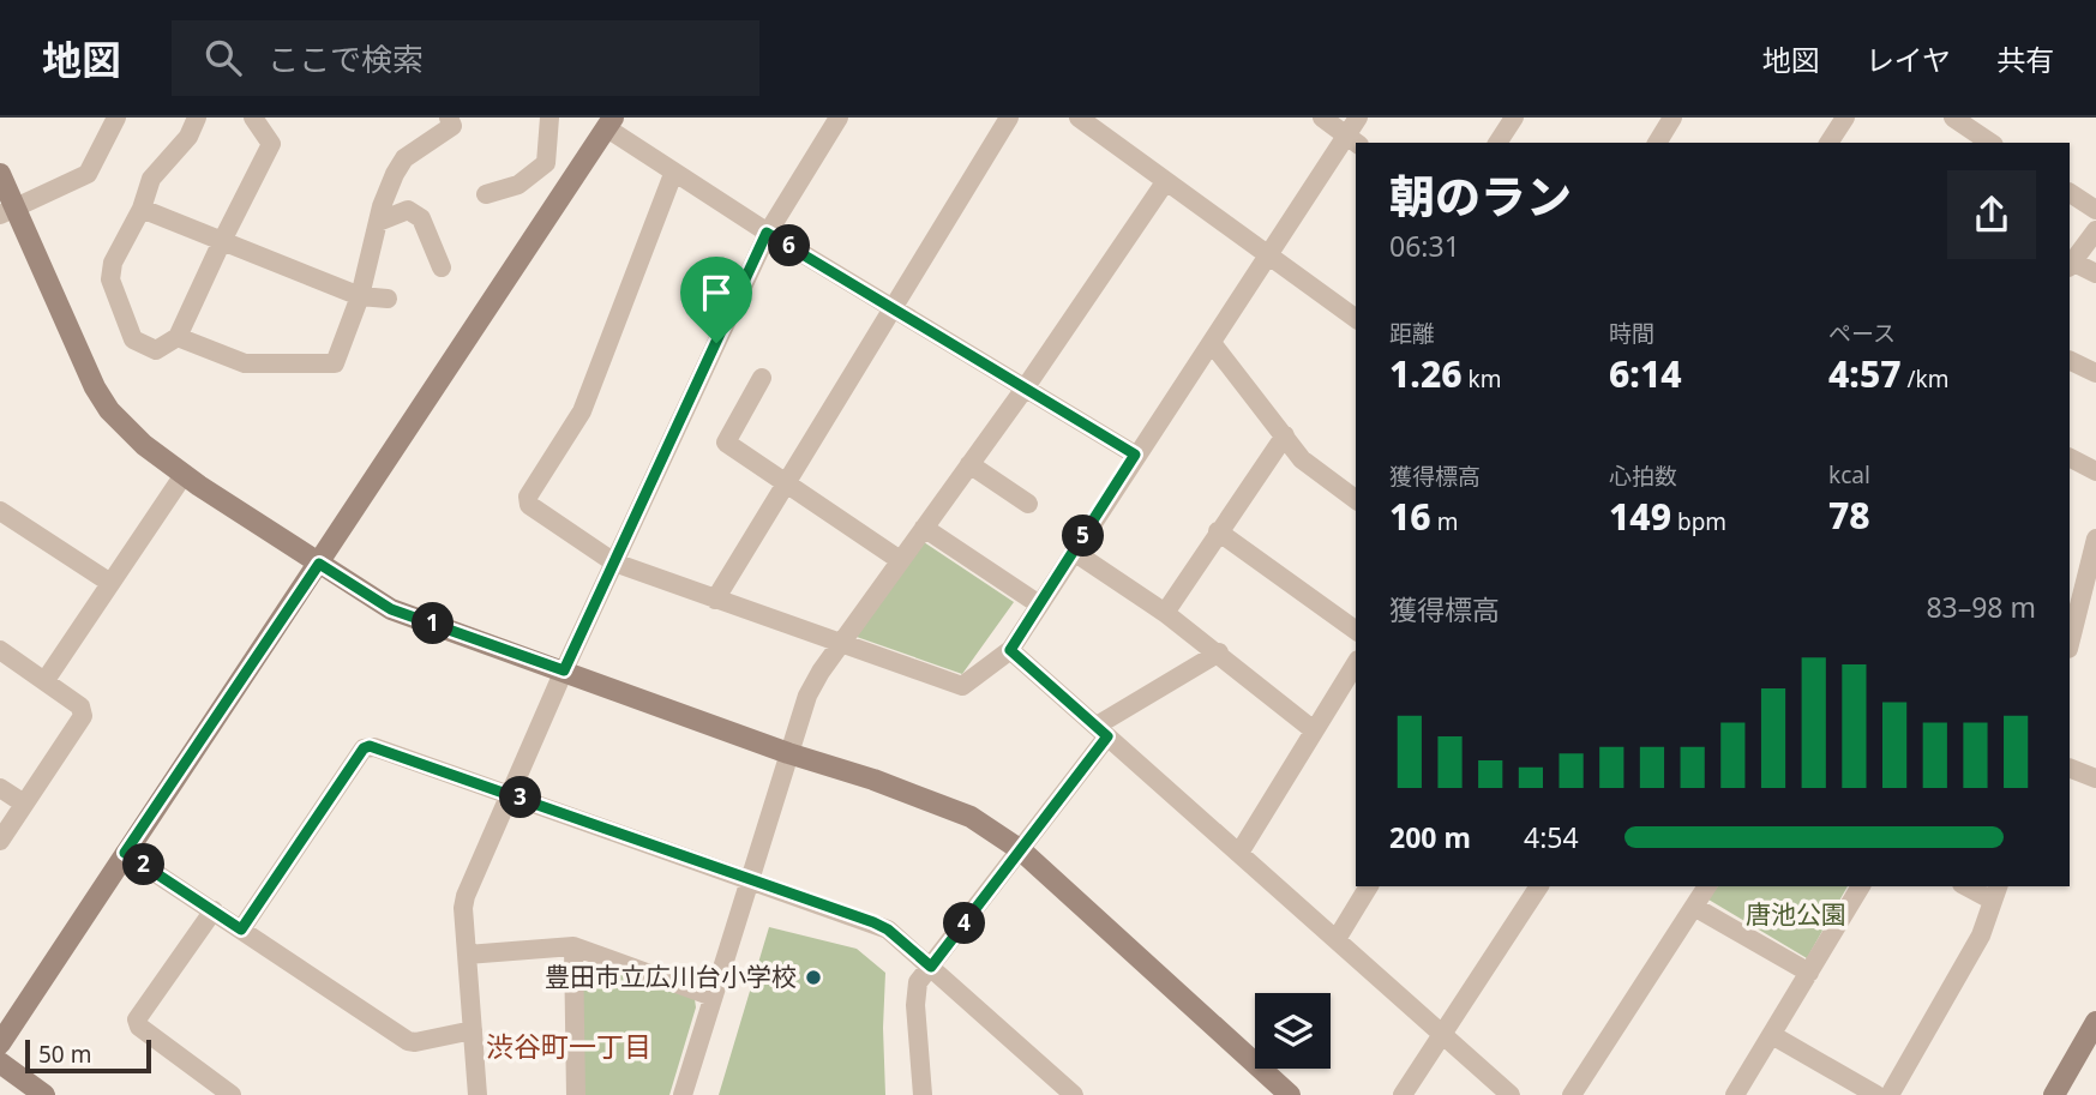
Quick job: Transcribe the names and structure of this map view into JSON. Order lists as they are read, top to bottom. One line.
{"districts":["渋谷町一丁目"],"parks":["唐池公園"],"places":["豊田市立広川台小学校"],"scale_bar":"50 m","page":{"header":"地図","search":"ここで検索","nav":["地図","レイヤ","共有"],"heading":["朝のラン","06:31"],"pins":["6","5","1","3","2","4"],"stats":[["距離","1.26 km"],["時間","6:14"],["ペース","4:57 /km"],["獲得標高","16 m"],["心拍数","149 bpm"],["kcal","78"]],"chart":["獲得標高","83–98 m"],"list":[{"name":"200 m","note":"4:54"}],"scale":"50 m"}}
